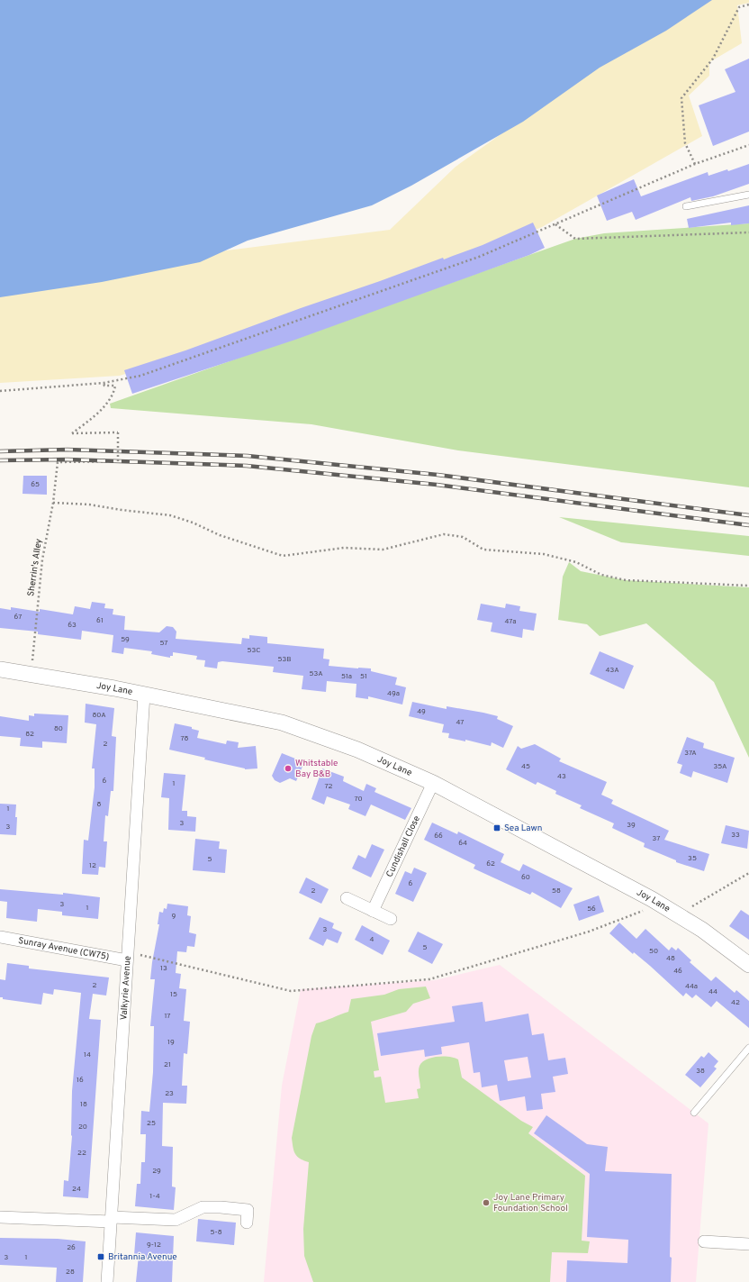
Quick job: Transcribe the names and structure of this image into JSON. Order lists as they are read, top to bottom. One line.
{"streets":{"street":["Joy Lane","Cundishall Close","Sunray Avenue (CW75)","Valkyrie Avenue"],"path":["Sherrin's Alley"]},"crossings":[["Sherrin's Alley","Joy Lane"],["Joy Lane","Cundishall Close"],["Joy Lane","Valkyrie Avenue"],["Sunray Avenue (CW75)","Valkyrie Avenue"]],"places":{"other":["Whitstable Bay B&B","Joy Lane Primary Foundation School"],"transit":["Sea Lawn","Britannia Avenue"]},"house_numbers":["65","67","61","47a","63","59","57","53C","53B","43A","53A","51a","51","49a","49","80A","47","80","82","78","2","37A","45","35A","43","6","1","72","70","8","1","3","39","3","33","66","37","64","35","5","62","12","60","6","2","58","3","1","56","9","3","4","5","50","48","13","46","2","44a","44","15","42","17","19","14","21","38","16","23","18","25","20","22","29","24","1-4","5-8","9-12","26","3","1","28"]}
